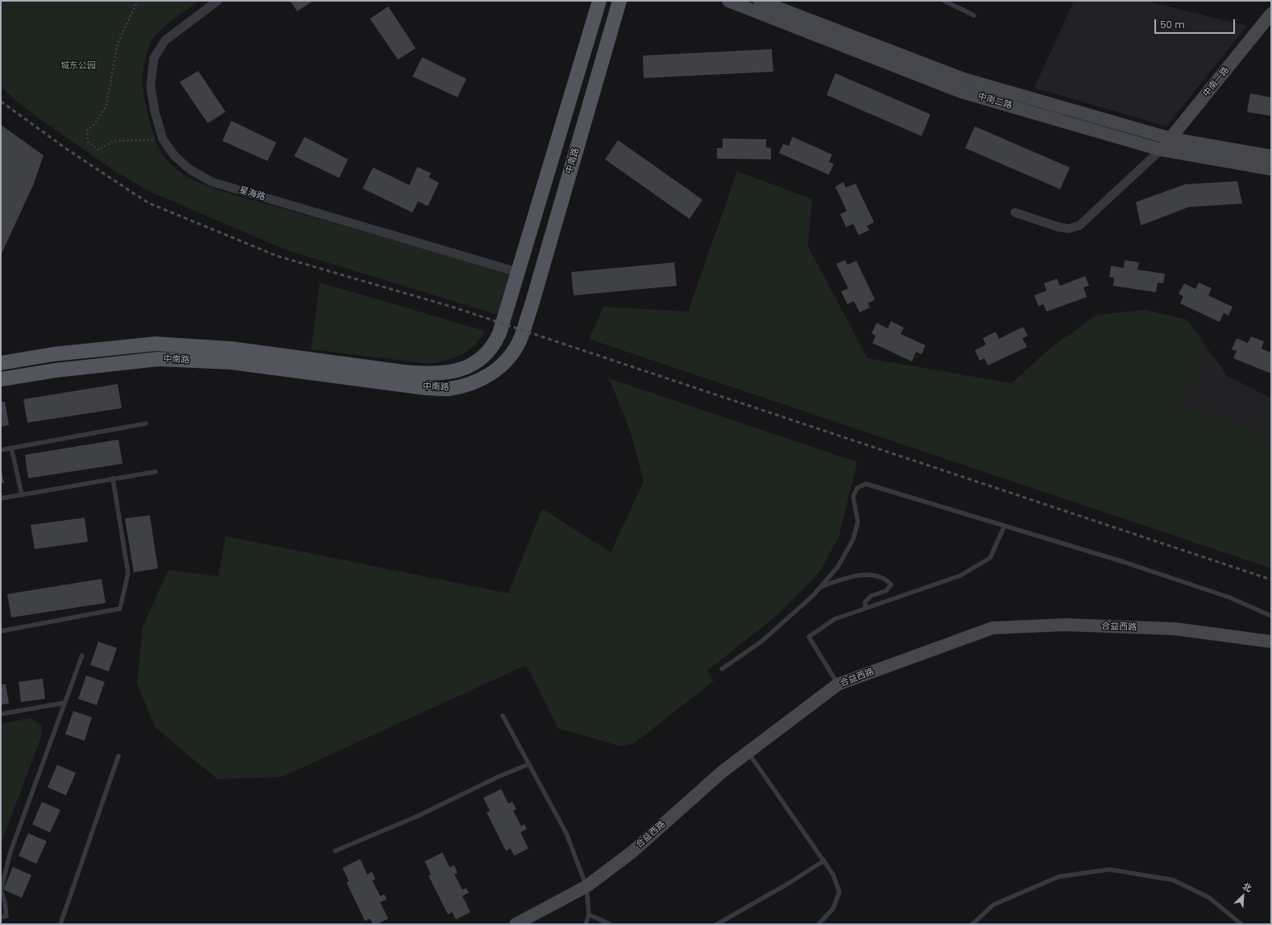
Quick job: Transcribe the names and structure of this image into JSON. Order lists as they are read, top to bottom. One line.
{"streets":{"main road":["中南一路","中南二路","中南路","合益西路"],"street":["星海路"]},"crossings":[["中南一路","中南二路"],["中南路","星海路"]],"parks":["城东公园"],"scale_bar":"50 m","north":"top right"}
